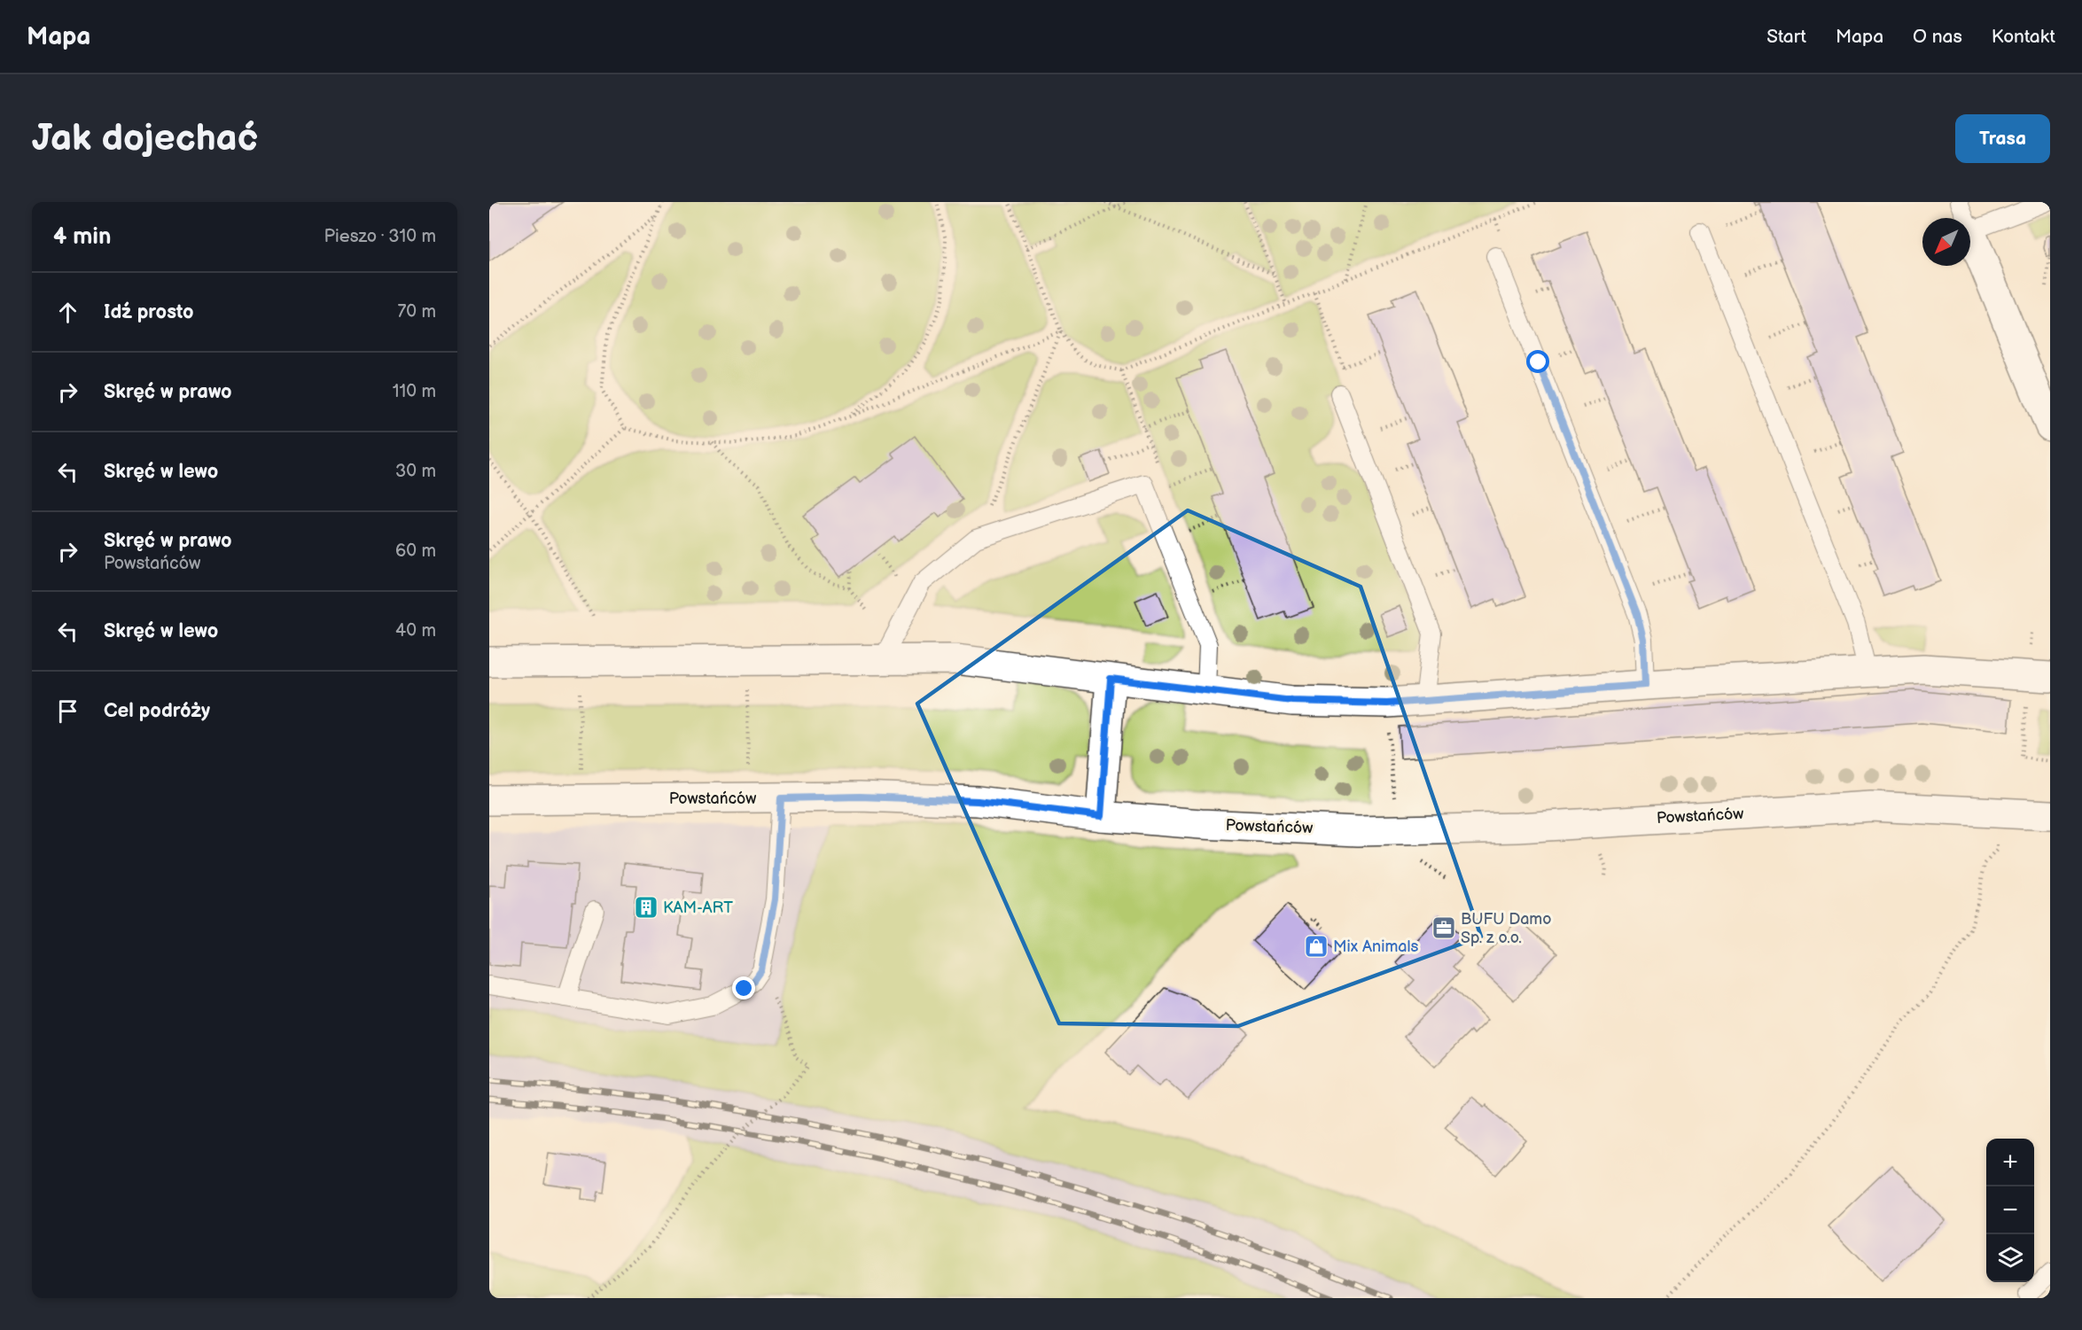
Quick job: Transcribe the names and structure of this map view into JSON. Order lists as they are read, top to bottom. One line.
{"streets":{"street":["Powstańców"]},"places":{"building":["KAM-ART"],"office":["BUFU Damo Sp. z o.o."],"shop":["Mix Animals"]},"north":"bottom left","page":{"header":"Mapa","nav":["Start","Mapa","O nas","Kontakt"],"buttons":"Trasa","title":"Jak dojechać","heading":["4 min","Pieszo · 310 m"],"list":[["Idź prosto","70 m"],["Skręć w prawo","110 m"],["Skręć w lewo","30 m"],["Skręć w prawo","Powstańców","60 m"],["Skręć w lewo","40 m"],"Cel podróży"],"map_buttons":["+","−"]}}
